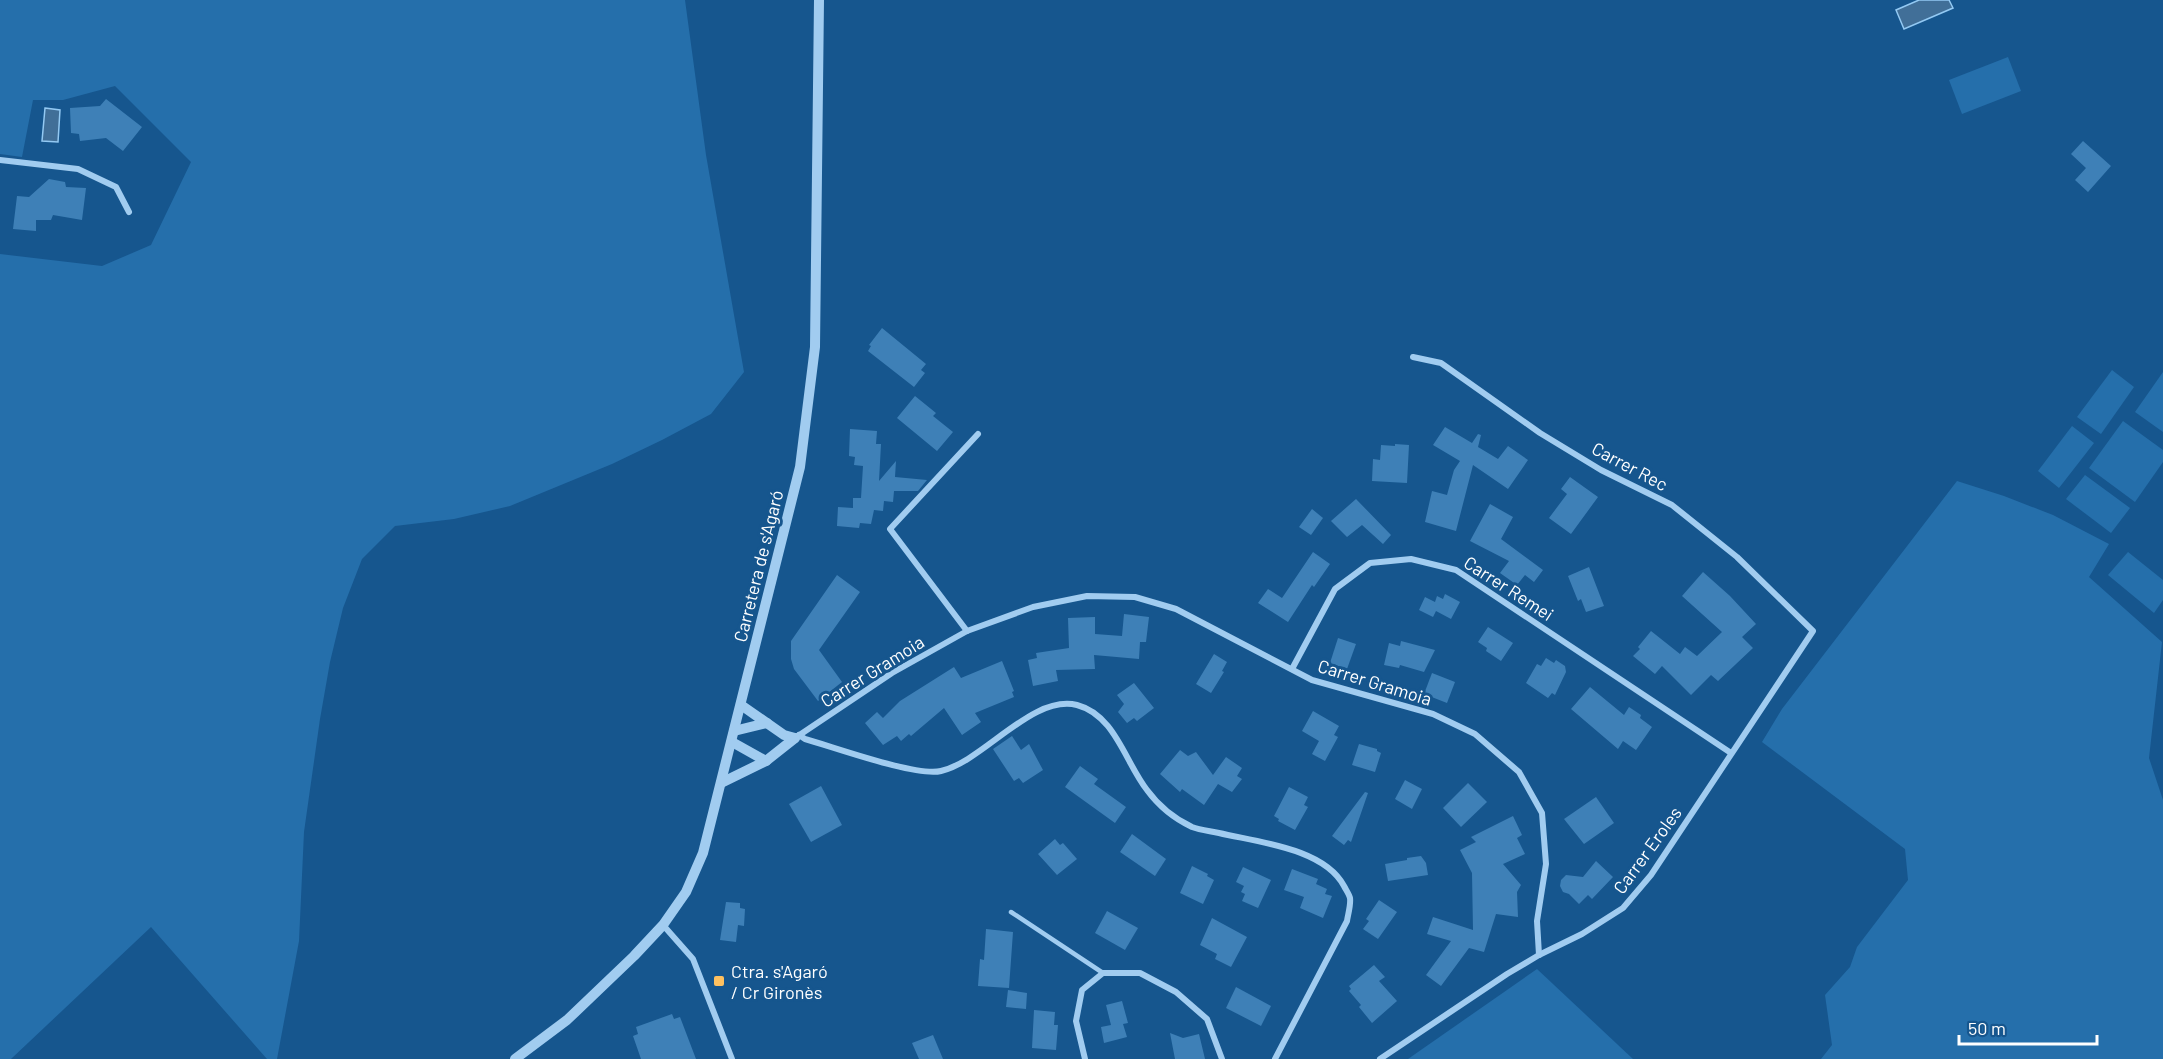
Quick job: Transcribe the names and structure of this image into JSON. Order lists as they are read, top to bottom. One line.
{"streets":{"street":["Carrer Rec","Carretera de s'Agaró","Carrer Remei","Carrer Gramoia","Carrer Eroles"]},"crossings":[["Carrer Rec","Carrer Eroles"],["Carrer Remei","Carrer Gramoia"],["Carrer Remei","Carrer Eroles"],["Carrer Gramoia","Carrer Eroles"]],"places":{"transit":["Ctra. s'Agaró / Cr Gironès"]},"scale_bar":"50 m"}
